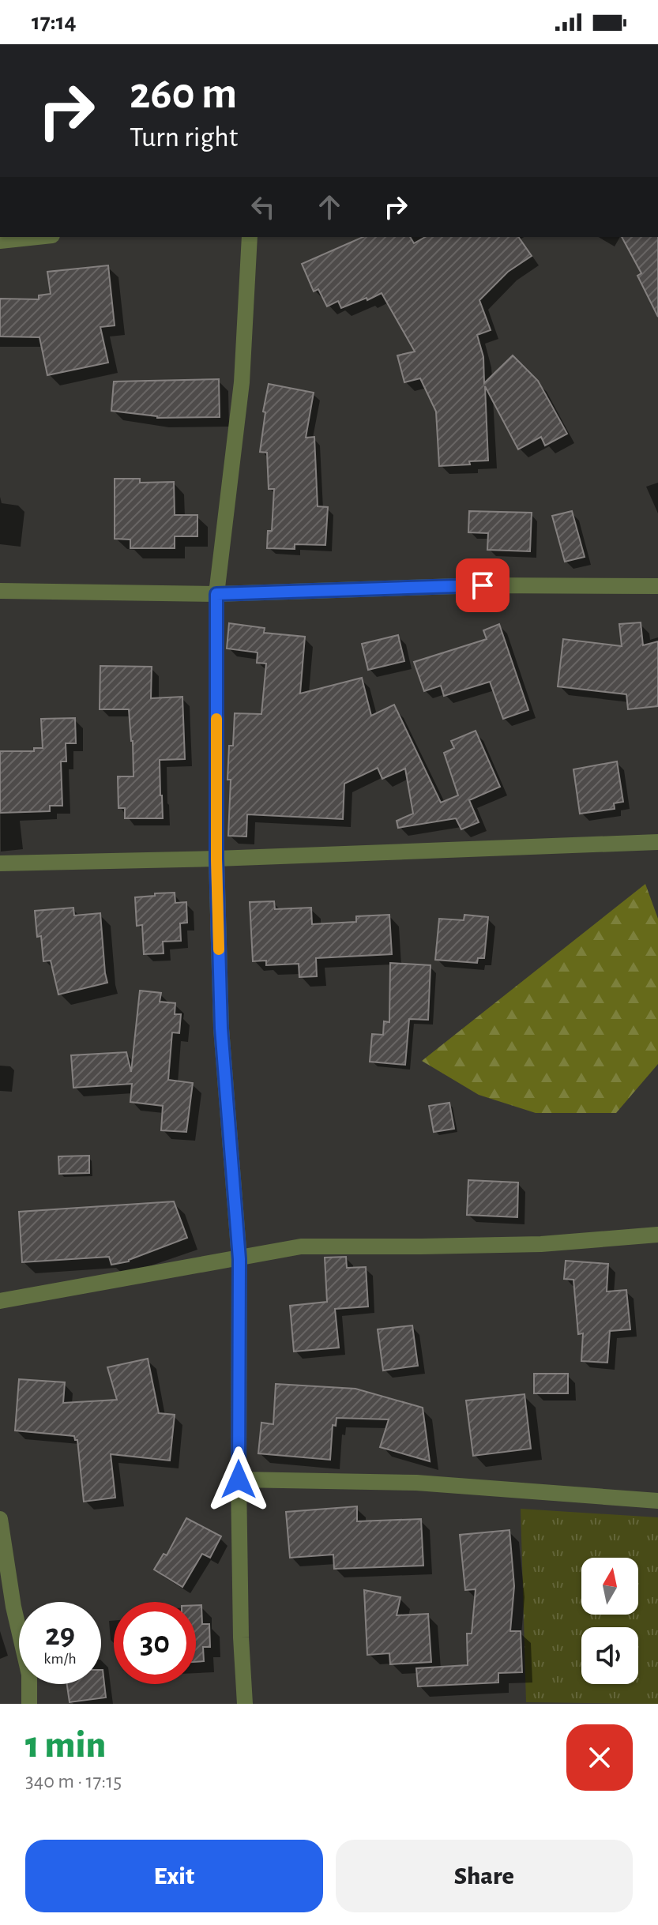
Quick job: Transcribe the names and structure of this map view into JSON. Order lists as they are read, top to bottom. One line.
{"north":"top","page":{"status":"17:14","turn":["260 m","Turn right"],"speed":"29 km/h","limit":"30","heading":["1 min","340 m · 17:15"],"buttons":["Exit","Share"]}}
